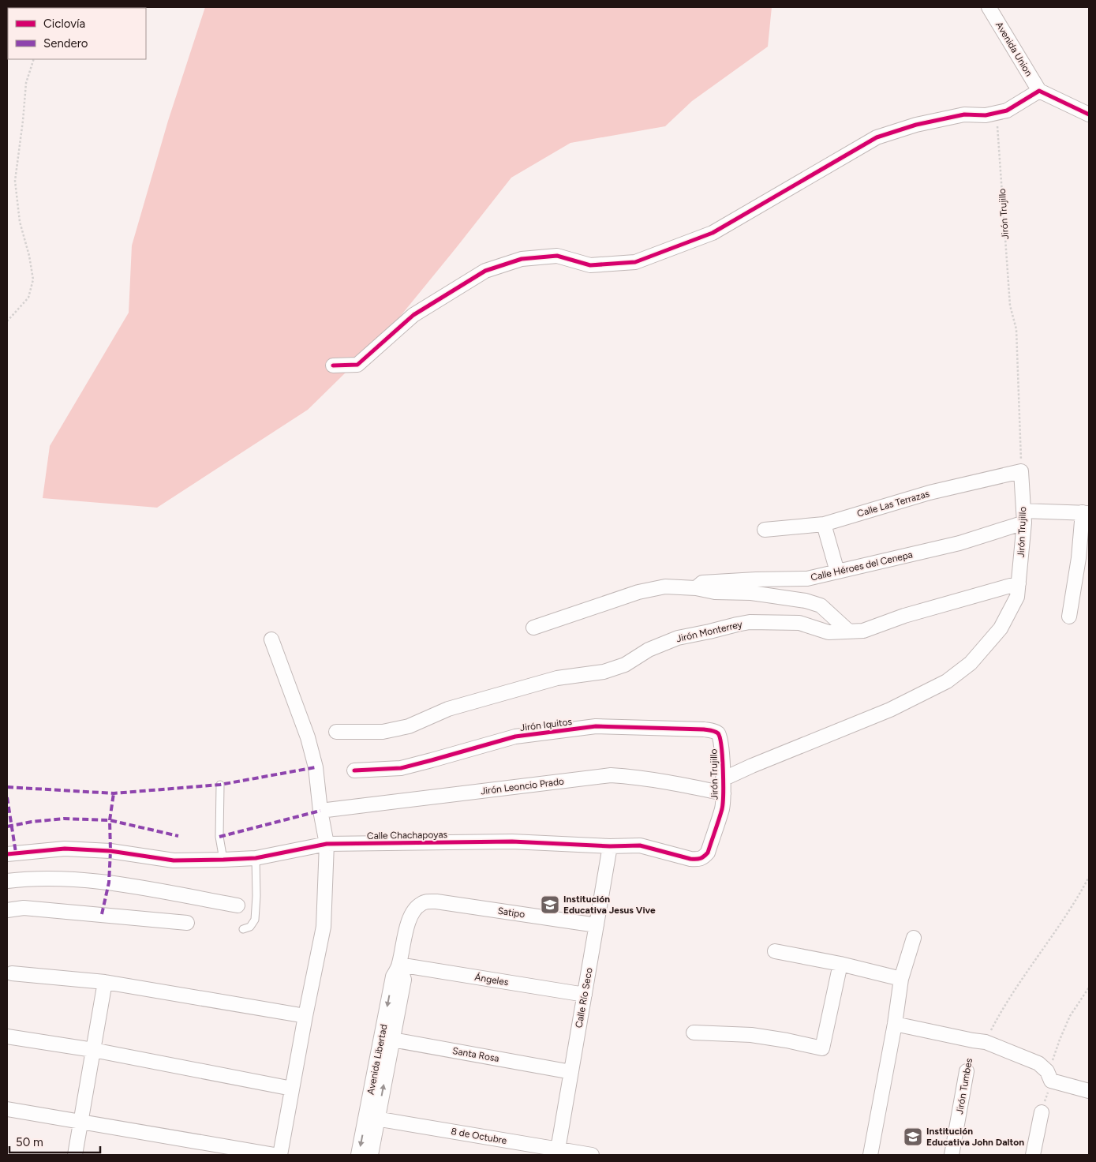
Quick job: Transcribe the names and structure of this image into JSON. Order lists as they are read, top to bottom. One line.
{"streets":{"street":["Avenida Union","Jirón Trujillo","Calle Las Terrazas","Calle Héroes del Cenepa","Jirón Monterrey","Jirón Iquitos","Jirón Leoncio Prado","Calle Chachapoyas","Satipo","Ángeles","Calle Río Seco","Santa Rosa","Avenida Libertad","Jirón Tumbes","8 de Octubre"]},"crossings":[["Jirón Trujillo","Calle Las Terrazas"],["Jirón Trujillo","Calle Héroes del Cenepa"],["Jirón Trujillo","Jirón Monterrey"],["Jirón Trujillo","Jirón Iquitos"],["Jirón Trujillo","Jirón Leoncio Prado"],["Jirón Trujillo","Calle Chachapoyas"],["Calle Héroes del Cenepa","Jirón Monterrey"],["Calle Chachapoyas","Calle Río Seco"],["Satipo","Calle Río Seco"],["Satipo","Avenida Libertad"],["Ángeles","Calle Río Seco"],["Ángeles","Avenida Libertad"],["Calle Río Seco","Santa Rosa"],["Calle Río Seco","8 de Octubre"],["Santa Rosa","Avenida Libertad"],["Avenida Libertad","8 de Octubre"]],"places":{"school or university":["Institución Educativa Jesus Vive","Institución Educativa John Dalton"]},"legend":["Ciclovía","Sendero"],"scale_bar":"50 m"}
